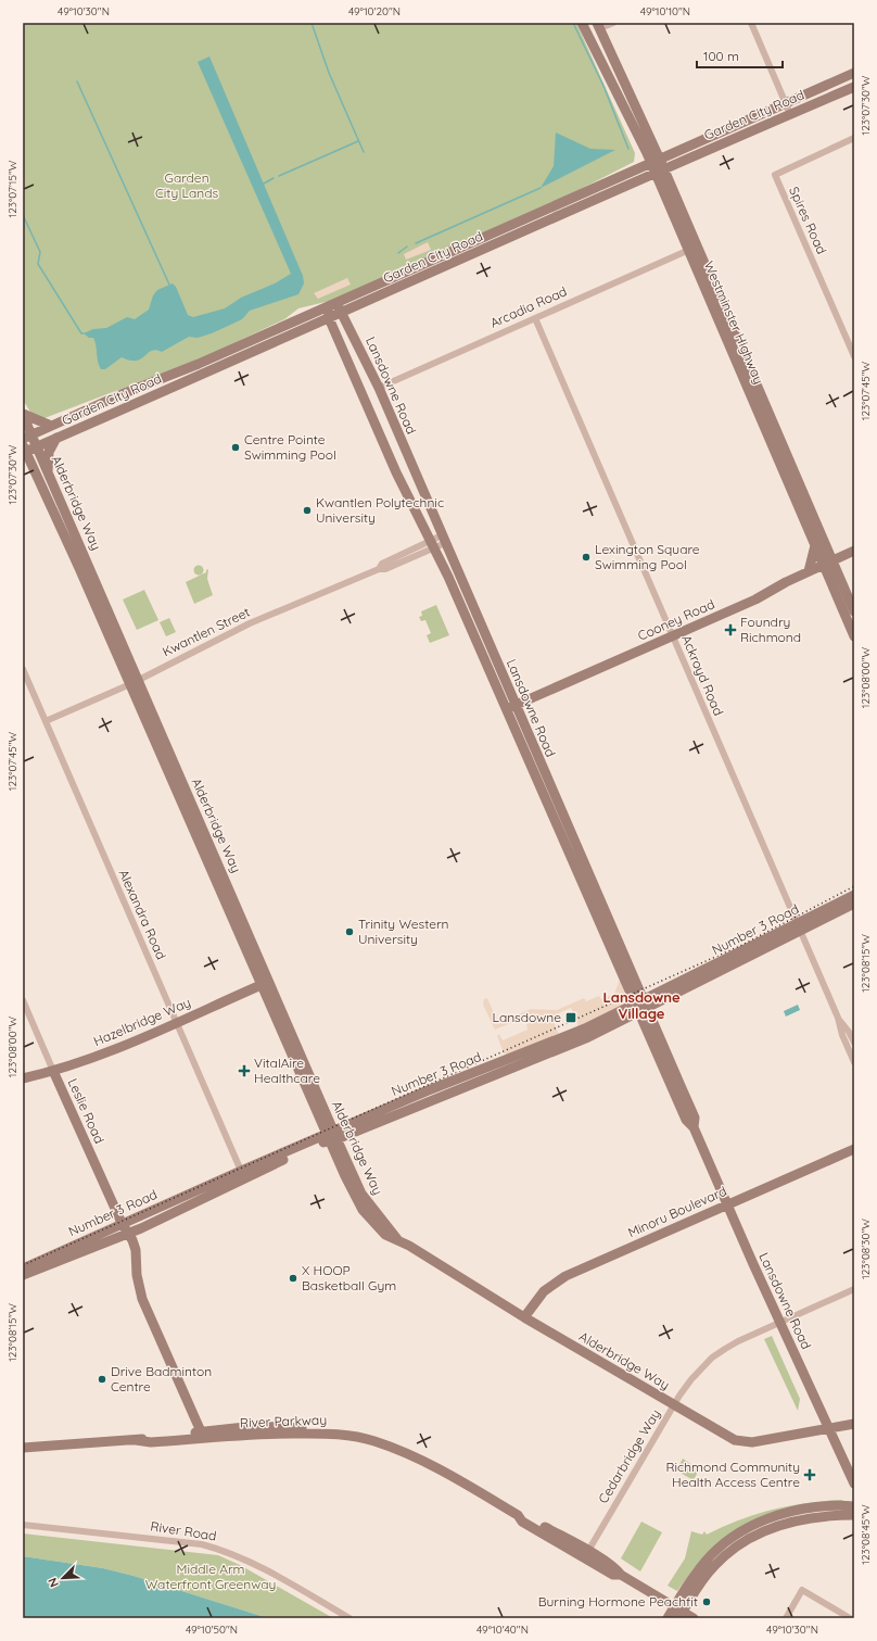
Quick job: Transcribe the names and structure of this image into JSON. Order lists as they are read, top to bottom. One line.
{"streets":{"main road":["Garden City Road","Westminster Highway","Lansdowne Road","Alderbridge Way","Cooney Road","Number 3 Road","Hazelbridge Way","Leslie Road","Minoru Boulevard","River Parkway"],"street":["Spires Road","Arcadia Road","Kwantlen Street","Ackroyd Road","Alexandra Road","Cedarbridge Way","River Road"]},"crossings":[["Garden City Road","Westminster Highway"],["Garden City Road","Lansdowne Road"],["Garden City Road","Alderbridge Way"],["Arcadia Road","Westminster Highway"],["Arcadia Road","Lansdowne Road"],["Arcadia Road","Ackroyd Road"],["Westminster Highway","Cooney Road"],["Lansdowne Road","Alderbridge Way"],["Lansdowne Road","Cooney Road"],["Lansdowne Road","Kwantlen Street"],["Lansdowne Road","Number 3 Road"],["Lansdowne Road","Minoru Boulevard"],["Lansdowne Road","Cedarbridge Way"],["Alderbridge Way","Kwantlen Street"],["Alderbridge Way","Number 3 Road"],["Alderbridge Way","Hazelbridge Way"],["Alderbridge Way","Minoru Boulevard"],["Alderbridge Way","Cedarbridge Way"],["Cooney Road","Ackroyd Road"],["Kwantlen Street","Alexandra Road"],["Ackroyd Road","Number 3 Road"],["Alexandra Road","Number 3 Road"],["Alexandra Road","Hazelbridge Way"],["Number 3 Road","Leslie Road"],["Hazelbridge Way","Leslie Road"],["Leslie Road","River Parkway"]],"districts":["Lansdowne Village"],"parks":["Garden City Lands","Middle Arm Waterfront Greenway"],"places":{"other":["Centre Pointe Swimming Pool","Kwantlen Polytechnic University","Lexington Square Swimming Pool","Trinity Western University","X HOOP Basketball Gym","Drive Badminton Centre","Burning Hormone Peachfit"],"health":["Foundry Richmond","VitalAire Healthcare","Richmond Community Health Access Centre"],"transit":["Lansdowne"]},"scale_bar":"100 m","north":"bottom left","coordinates":["49°10'30\"N","49°10'20\"N","49°10'10\"N","123°07'30\"W","123°07'15\"W","123°07'45\"W","123°08'00\"W","123°08'15\"W","123°08'30\"W","123°08'45\"W","49°10'50\"N","49°10'40\"N"]}
